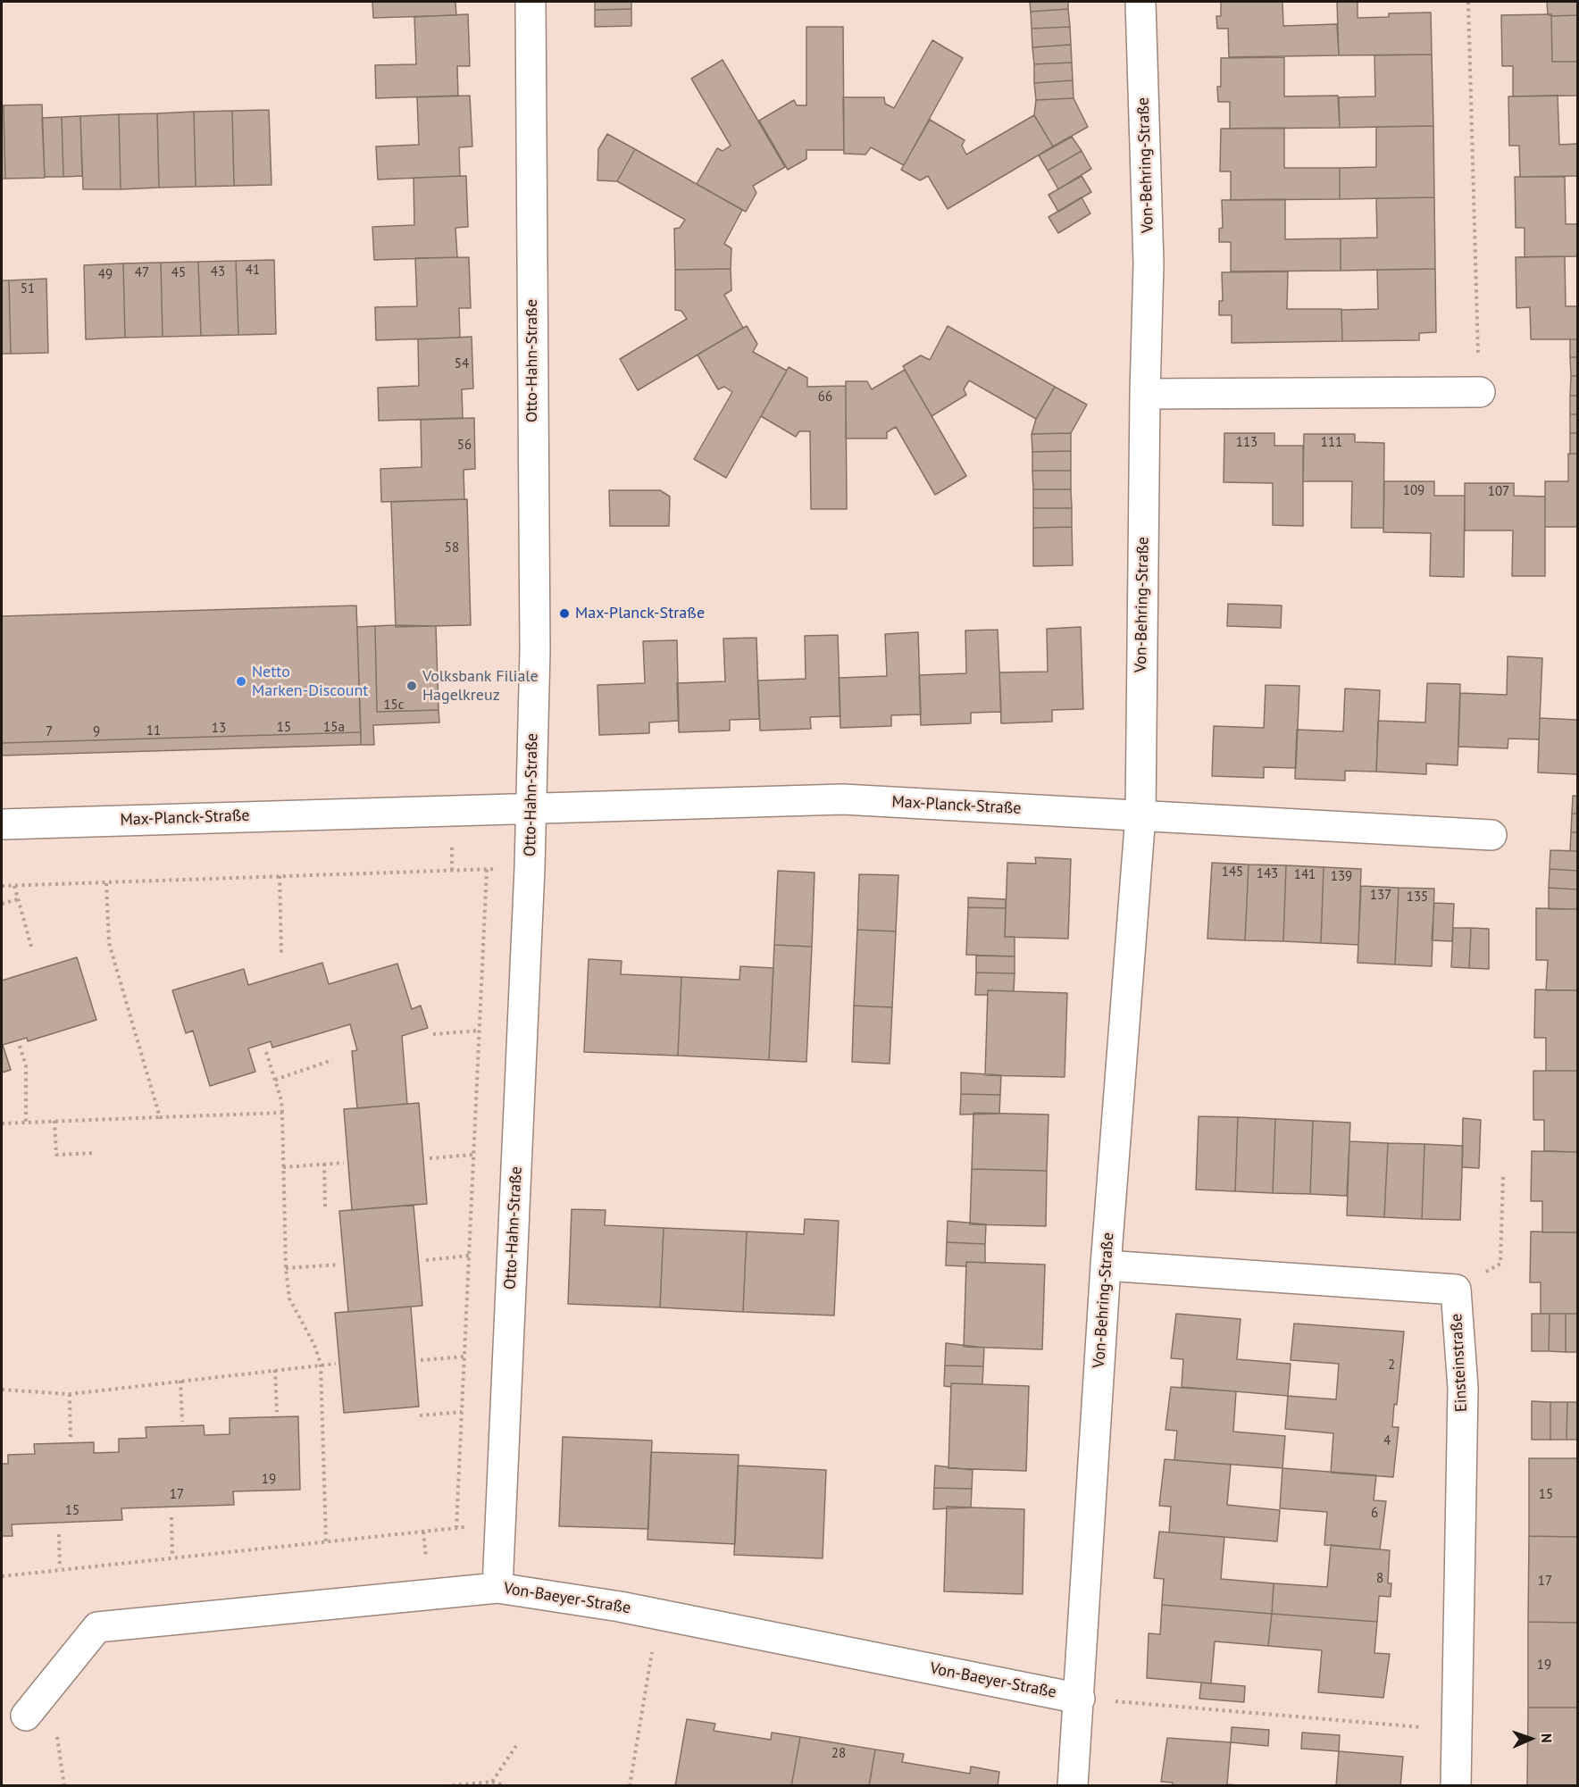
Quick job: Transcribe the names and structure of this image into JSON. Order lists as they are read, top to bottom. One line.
{"streets":{"street":["Von-Behring-Straße","Otto-Hahn-Straße","Max-Planck-Straße","Einsteinstraße","Von-Baeyer-Straße"]},"crossings":[["Von-Behring-Straße","Max-Planck-Straße"],["Von-Behring-Straße","Einsteinstraße"],["Von-Behring-Straße","Von-Baeyer-Straße"],["Otto-Hahn-Straße","Max-Planck-Straße"],["Otto-Hahn-Straße","Von-Baeyer-Straße"]],"places":["Max-Planck-Straße","Netto Marken-Discount","Volksbank Filiale Hagelkreuz"],"house_numbers":["41","43","47","45","49","51","54","66","113","111","56","109","107","58","15c","15","15a","13","11","7","9","145","143","141","139","137","135","2","4","19","17","15","15","6","8","17","19","28"],"north":"right"}
